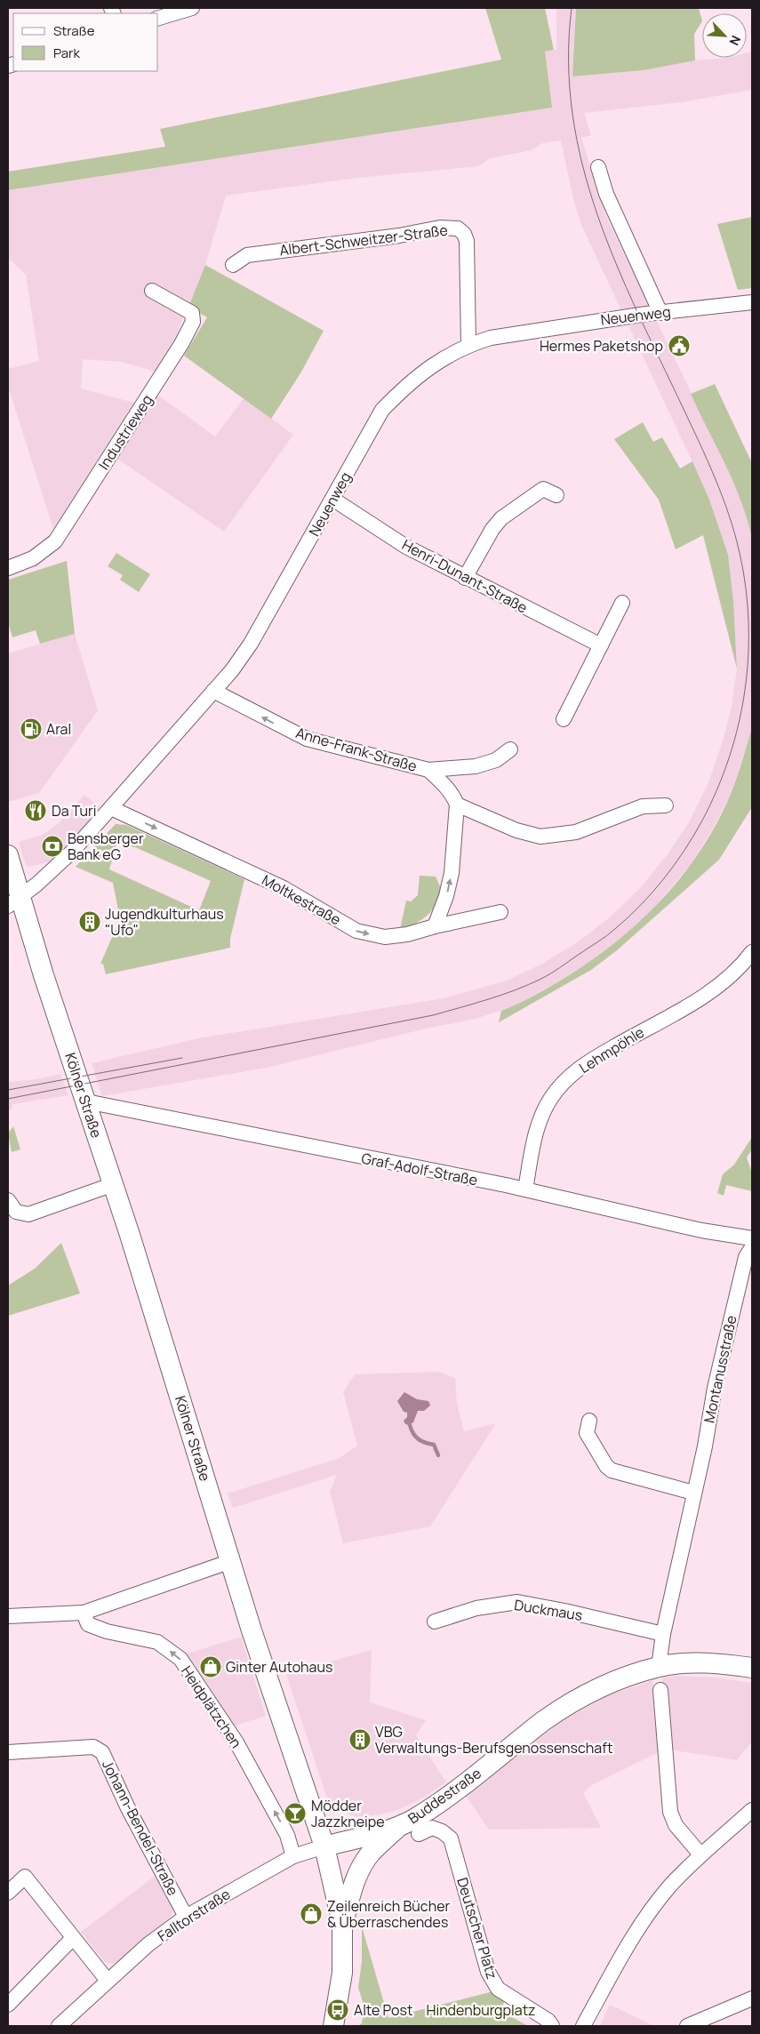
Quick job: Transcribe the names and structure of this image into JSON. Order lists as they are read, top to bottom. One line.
{"streets":{"main road":["Kölner Straße","Buddestraße"],"street":["Albert-Schweitzer-Straße","Neuenweg","Industrieweg","Henri-Dunant-Straße","Anne-Frank-Straße","Moltkestraße","Lehmpöhle","Graf-Adolf-Straße","Montanusstraße","Duckmaus","Heidplätzchen","Johann-Bendel-Straße","Falltorstraße","Deutscher Platz"]},"crossings":[["Albert-Schweitzer-Straße","Neuenweg"],["Neuenweg","Henri-Dunant-Straße"],["Neuenweg","Anne-Frank-Straße"],["Neuenweg","Moltkestraße"],["Neuenweg","Kölner Straße"],["Lehmpöhle","Graf-Adolf-Straße"],["Kölner Straße","Graf-Adolf-Straße"],["Kölner Straße","Buddestraße"],["Kölner Straße","Falltorstraße"],["Montanusstraße","Duckmaus"],["Montanusstraße","Buddestraße"],["Heidplätzchen","Falltorstraße"],["Buddestraße","Falltorstraße"],["Johann-Bendel-Straße","Falltorstraße"]],"one_way":["Anne-Frank-Straße","Moltkestraße","Heidplätzchen"],"parks":["Hindenburgplatz"],"places":{"public building":["Hermes Paketshop"],"fuel station":["Aral"],"restaurant":["Da Turi"],"bank":["Bensberger Bank eG"],"building":["Jugendkulturhaus \"Ufo\"","VBG Verwaltungs-Berufsgenossenschaft"],"shop":["Ginter Autohaus","Zeilenreich Bücher & Überraschendes"],"bar":["Mödder Jazzkneipe"],"bus stop":["Alte Post"]},"legend":["Straße","Park"],"north":"bottom right"}
